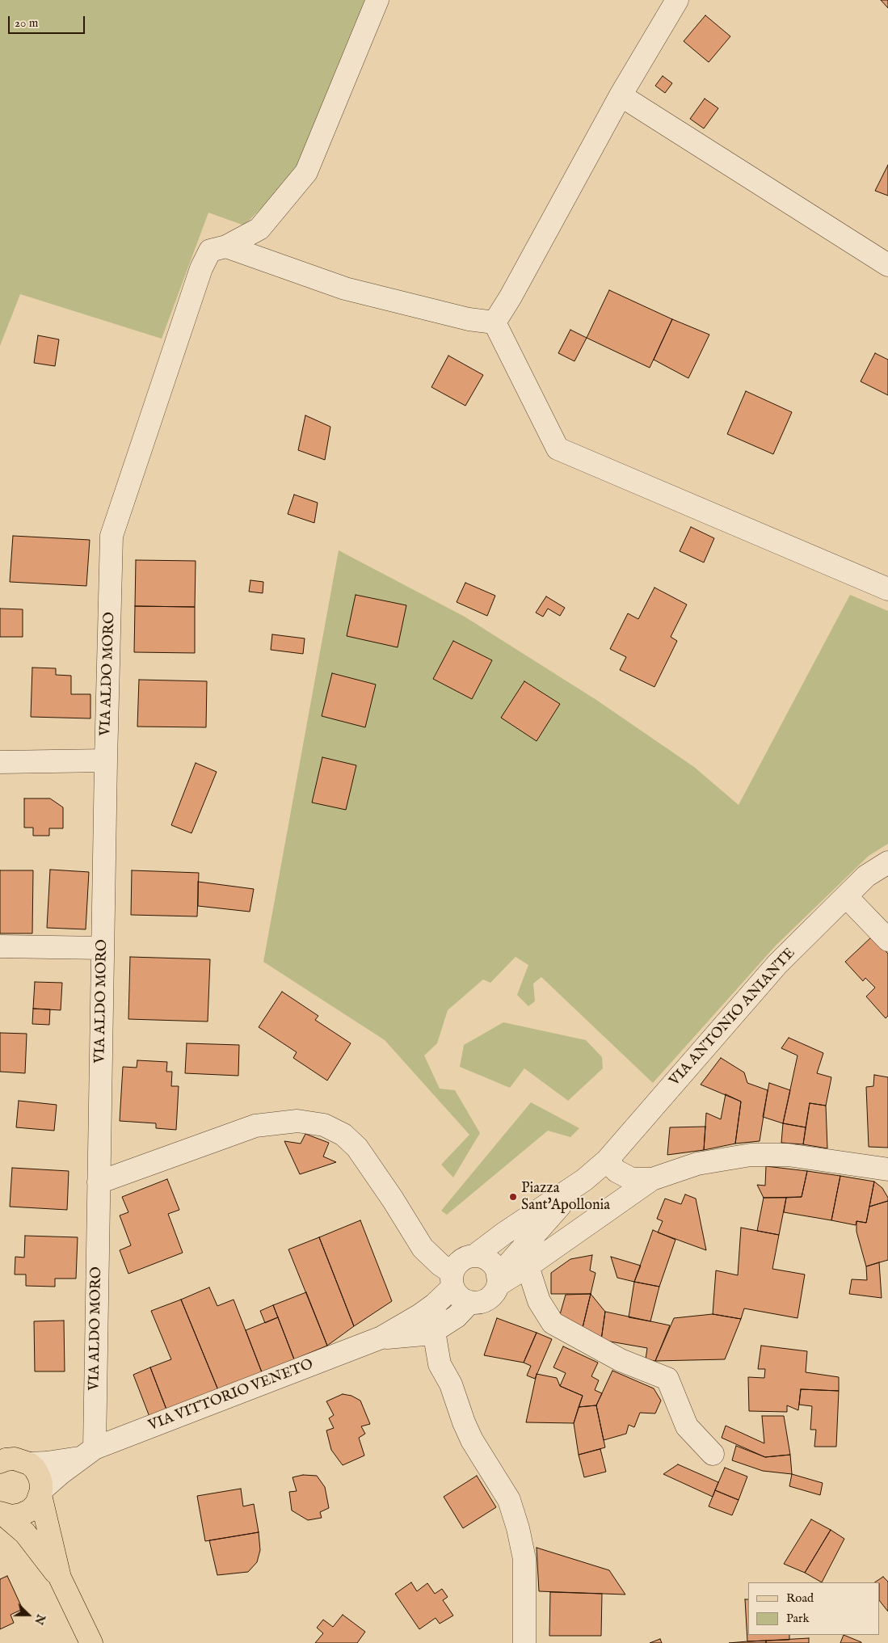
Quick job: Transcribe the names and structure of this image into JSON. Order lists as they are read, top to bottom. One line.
{"streets":{"street":["VIA ALDO MORO","VIA ANTONIO ANIANTE","VIA VITTORIO VENETO"]},"crossings":[["VIA ALDO MORO","VIA VITTORIO VENETO"]],"places":["Piazza Sant'Apollonia"],"legend":["Road","Park"],"scale_bar":"20 m","north":"right"}
